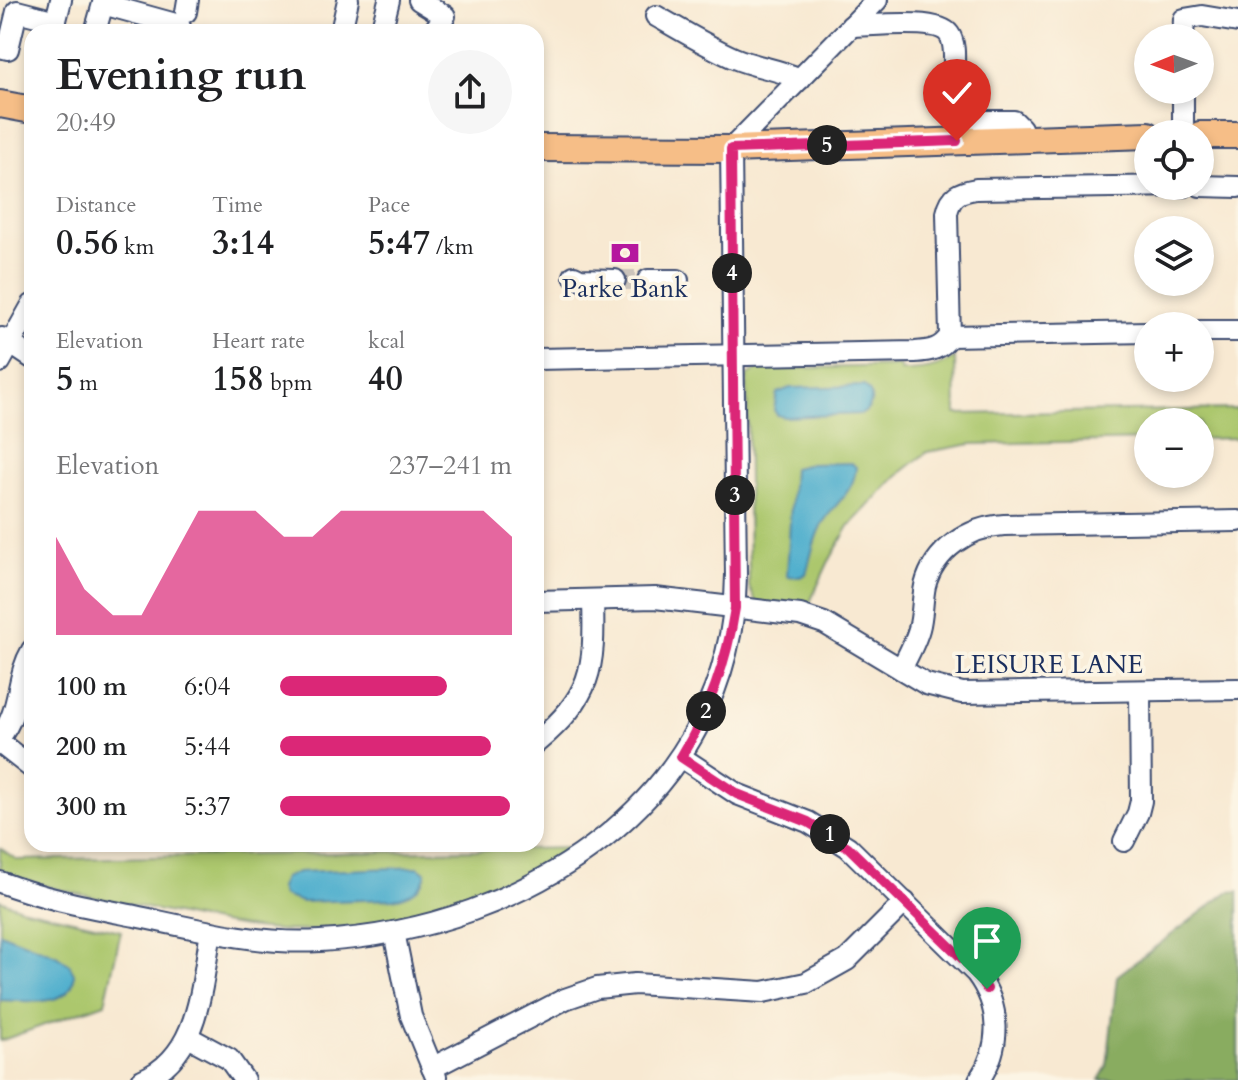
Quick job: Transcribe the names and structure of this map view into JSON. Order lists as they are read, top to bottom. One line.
{"streets":{"street":["LEISURE LANE"]},"places":{"bank":["Parke Bank"]},"north":"left","page":{"map_buttons":["+","−"],"heading":["Evening run","20:49"],"pins":["5","4","3","2","1"],"stats":[["Distance","0.56 km"],["Time","3:14"],["Pace","5:47 /km"],["Elevation","5 m"],["Heart rate","158 bpm"],["kcal","40"]],"chart":["Elevation","237–241 m"],"list":[{"name":"100 m","note":"6:04"},{"name":"200 m","note":"5:44"},{"name":"300 m","note":"5:37"}]}}
